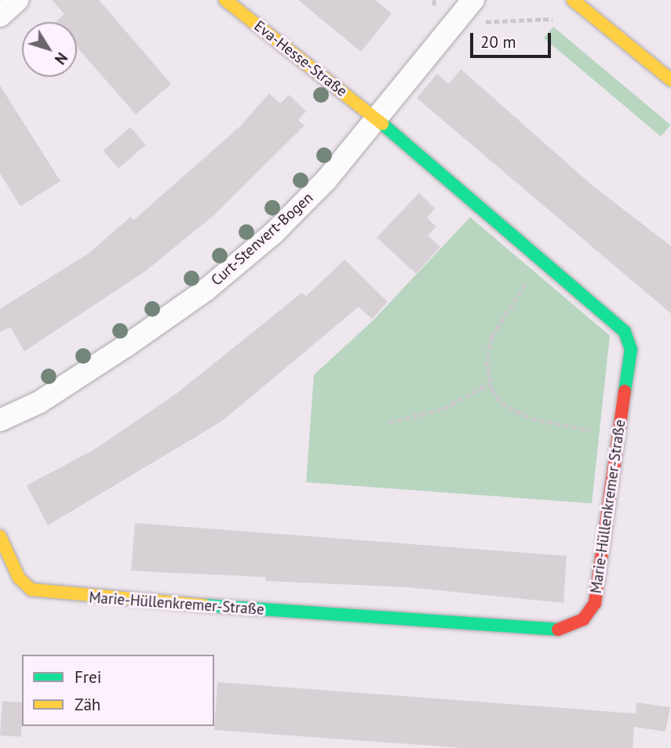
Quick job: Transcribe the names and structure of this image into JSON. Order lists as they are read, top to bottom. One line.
{"streets":{"street":["Eva-Hesse-Straße","Curt-Stenvert-Bogen","Marie-Hüllenkremer-Straße"]},"crossings":[["Eva-Hesse-Straße","Curt-Stenvert-Bogen"],["Eva-Hesse-Straße","Marie-Hüllenkremer-Straße"],["Curt-Stenvert-Bogen","Marie-Hüllenkremer-Straße"]],"legend":["Frei","Zäh"],"scale_bar":"20 m","north":"bottom right"}
